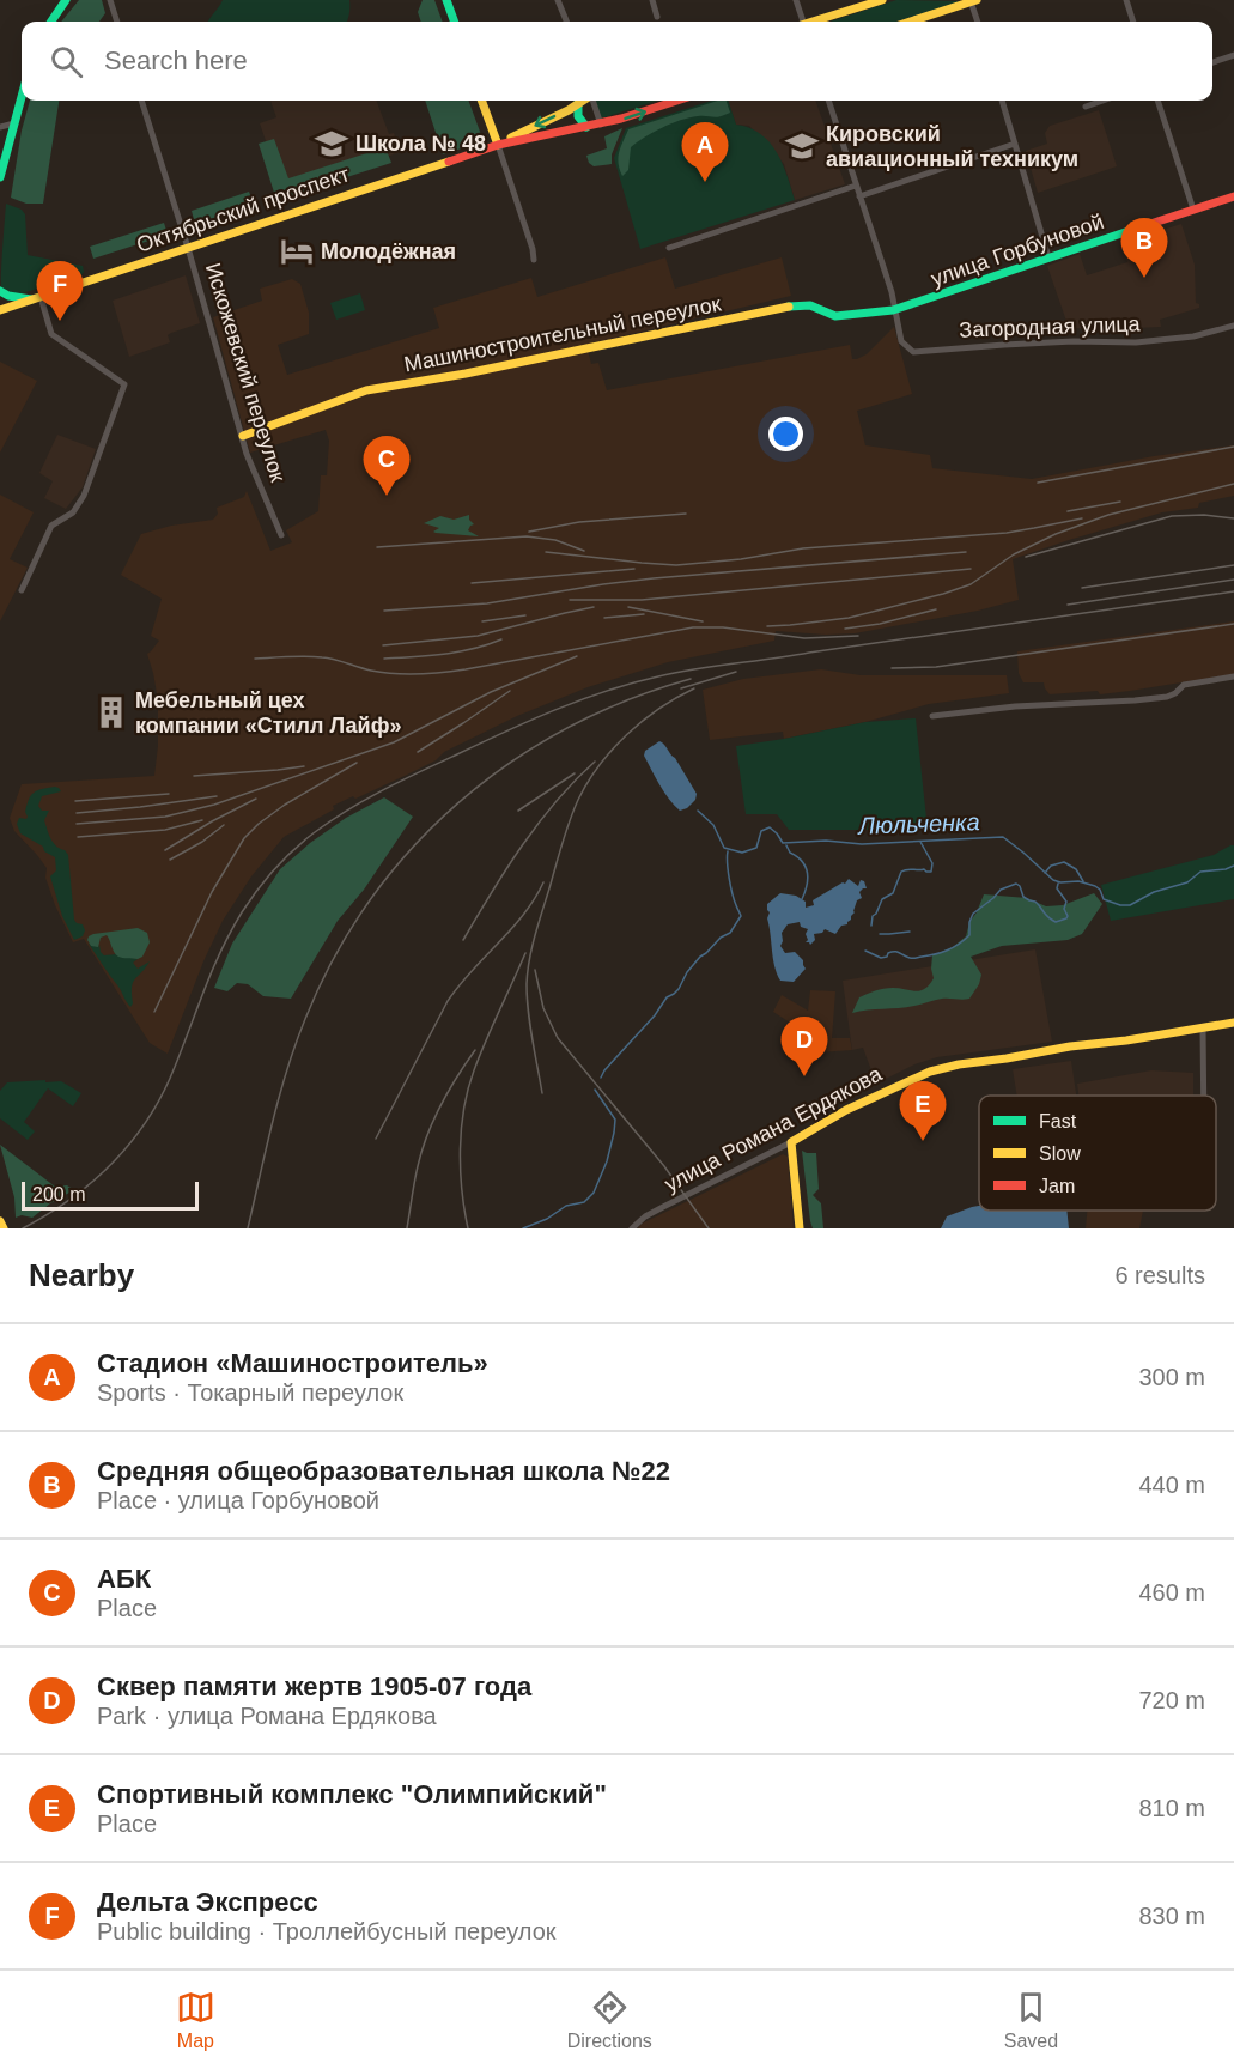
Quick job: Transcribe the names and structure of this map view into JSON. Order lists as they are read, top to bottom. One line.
{"streets":{"street":["Октябрьский проспект","улица Горбуновой","Загородная улица","Машиностроительный переулок","Искожевский переулок","улица Романа Ердякова"]},"crossings":[["Октябрьский проспект","Искожевский переулок"],["улица Горбуновой","Загородная улица"],["улица Горбуновой","Машиностроительный переулок"],["Загородная улица","Машиностроительный переулок"],["Машиностроительный переулок","Искожевский переулок"]],"water":["Люльченка"],"places":{"school or university":["Школа № 48","Кировский авиационный техникум"],"hotel":["Молодёжная"],"building":["Мебельный цех компании «Стилл Лайф»"]},"legend":["Fast","Slow","Jam"],"scale_bar":"200 m","page":{"search":"Search here","pins":["A","B","F","C","D","E"],"scale":"200 m","heading":["Nearby","6 results"],"list":[{"mark":"A","name":"Стадион «Машиностроитель»","note":"Sports · Токарный переулок","value":"300 m"},{"mark":"B","name":"Средняя общеобразовательная школа №22","note":"Place · улица Горбуновой","value":"440 m"},{"mark":"C","name":"АБК","note":"Place","value":"460 m"},{"mark":"D","name":"Сквер памяти жертв 1905-07 года","note":"Park · улица Романа Ердякова","value":"720 m"},{"mark":"E","name":"Спортивный комплекс \"Олимпийский\"","note":"Place","value":"810 m"},{"mark":"F","name":"Дельта Экспресс","note":"Public building · Троллейбусный переулок","value":"830 m"}],"nav":["Map","Directions","Saved"]}}
